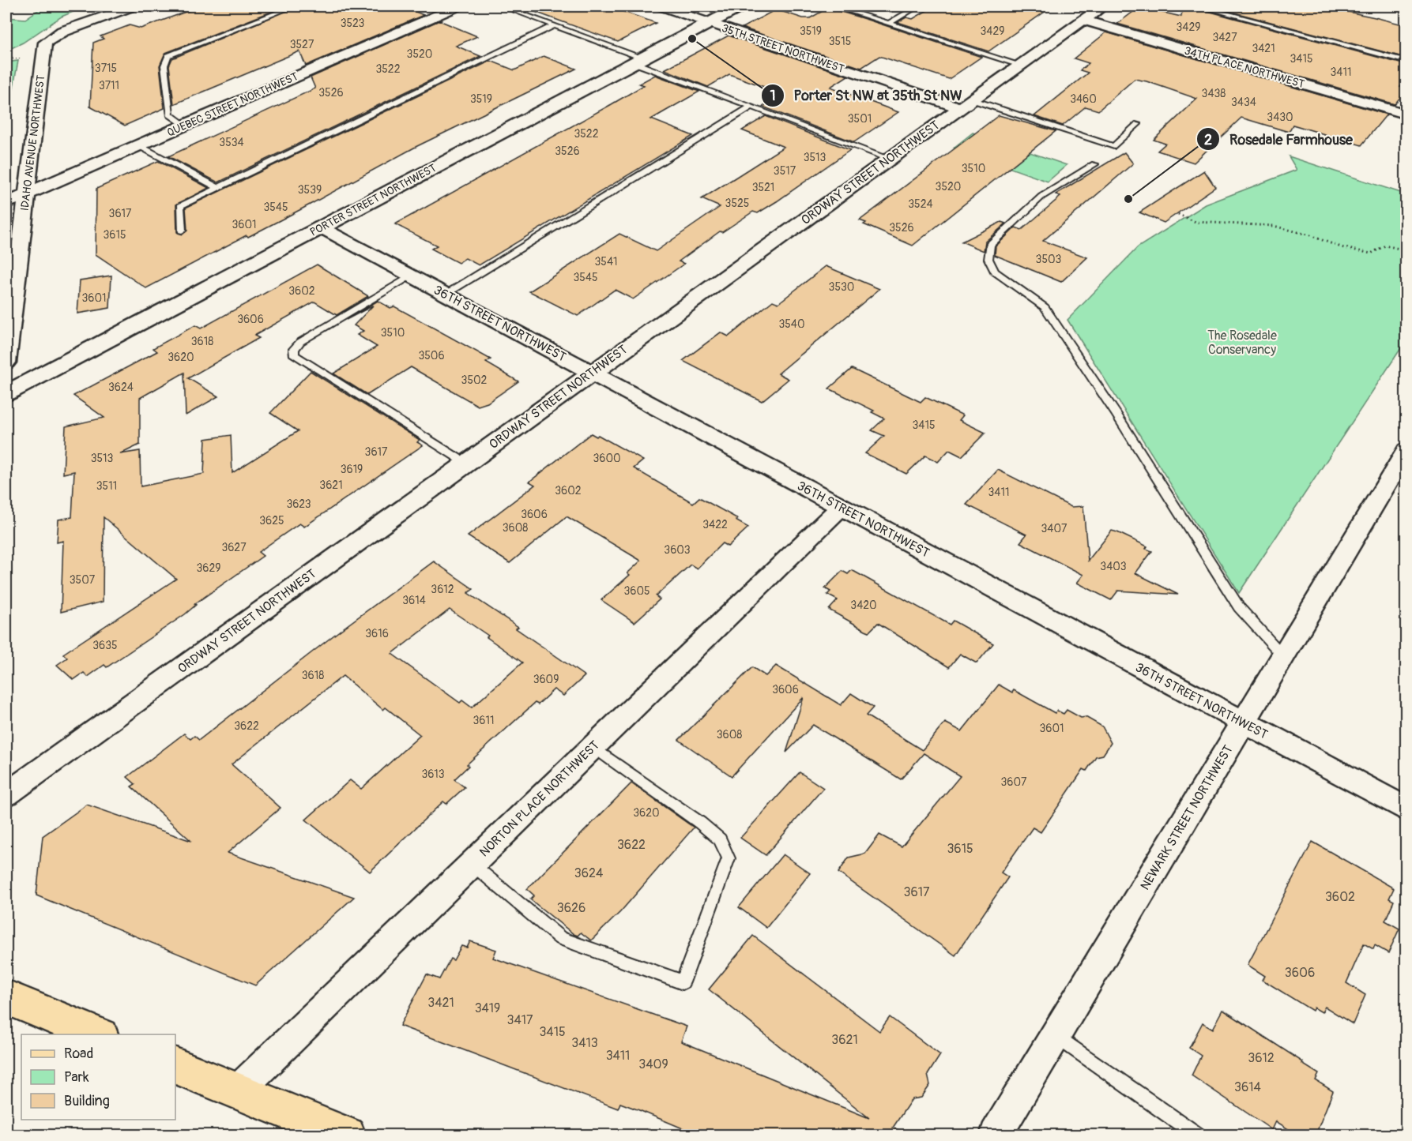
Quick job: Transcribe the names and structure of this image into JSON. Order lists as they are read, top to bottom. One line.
{"streets":{"street":["35TH STREET NORTHWEST","34TH PLACE NORTHWEST","QUEBEC STREET NORTHWEST","IDAHO AVENUE NORTHWEST","ORDWAY STREET NORTHWEST","PORTER STREET NORTHWEST","36TH STREET NORTHWEST","NORTON PLACE NORTHWEST","NEWARK STREET NORTHWEST"]},"crossings":[["35TH STREET NORTHWEST","ORDWAY STREET NORTHWEST"],["35TH STREET NORTHWEST","PORTER STREET NORTHWEST"],["34TH PLACE NORTHWEST","ORDWAY STREET NORTHWEST"],["QUEBEC STREET NORTHWEST","IDAHO AVENUE NORTHWEST"],["ORDWAY STREET NORTHWEST","36TH STREET NORTHWEST"],["PORTER STREET NORTHWEST","36TH STREET NORTHWEST"],["36TH STREET NORTHWEST","NORTON PLACE NORTHWEST"],["36TH STREET NORTHWEST","NEWARK STREET NORTHWEST"]],"parks":["The Rosedale Conservancy"],"places":["Porter St NW at 35th St NW","Rosedale Farmhouse"],"house_numbers":["3523","3429","3519","3429","3427","3515","3527","3421","3520","3415","3715","3522","3411","3711","3526","3438","3519","3460","3434","3430","3501","3522","3534","3526","3513","3510","3517","3520","3521","3539","3525","3524","3545","3617","3601","3526","3615","3503","3541","3545","3530","3602","3601","3606","3540","3510","3618","3506","3620","3502","3624","3415","3617","3513","3600","3619","3621","3511","3602","3411","3623","3606","3625","3422","3608","3407","3627","3603","3403","3629","3507","3612","3605","3614","3420","3616","3635","3618","3609","3606","3611","3622","3601","3608","3613","3607","3620","3622","3615","3624","3617","3602","3626","3606","3421","3419","3417","3415","3621","3413","3411","3612","3409","3614"],"legend":["Road","Park","Building"]}
